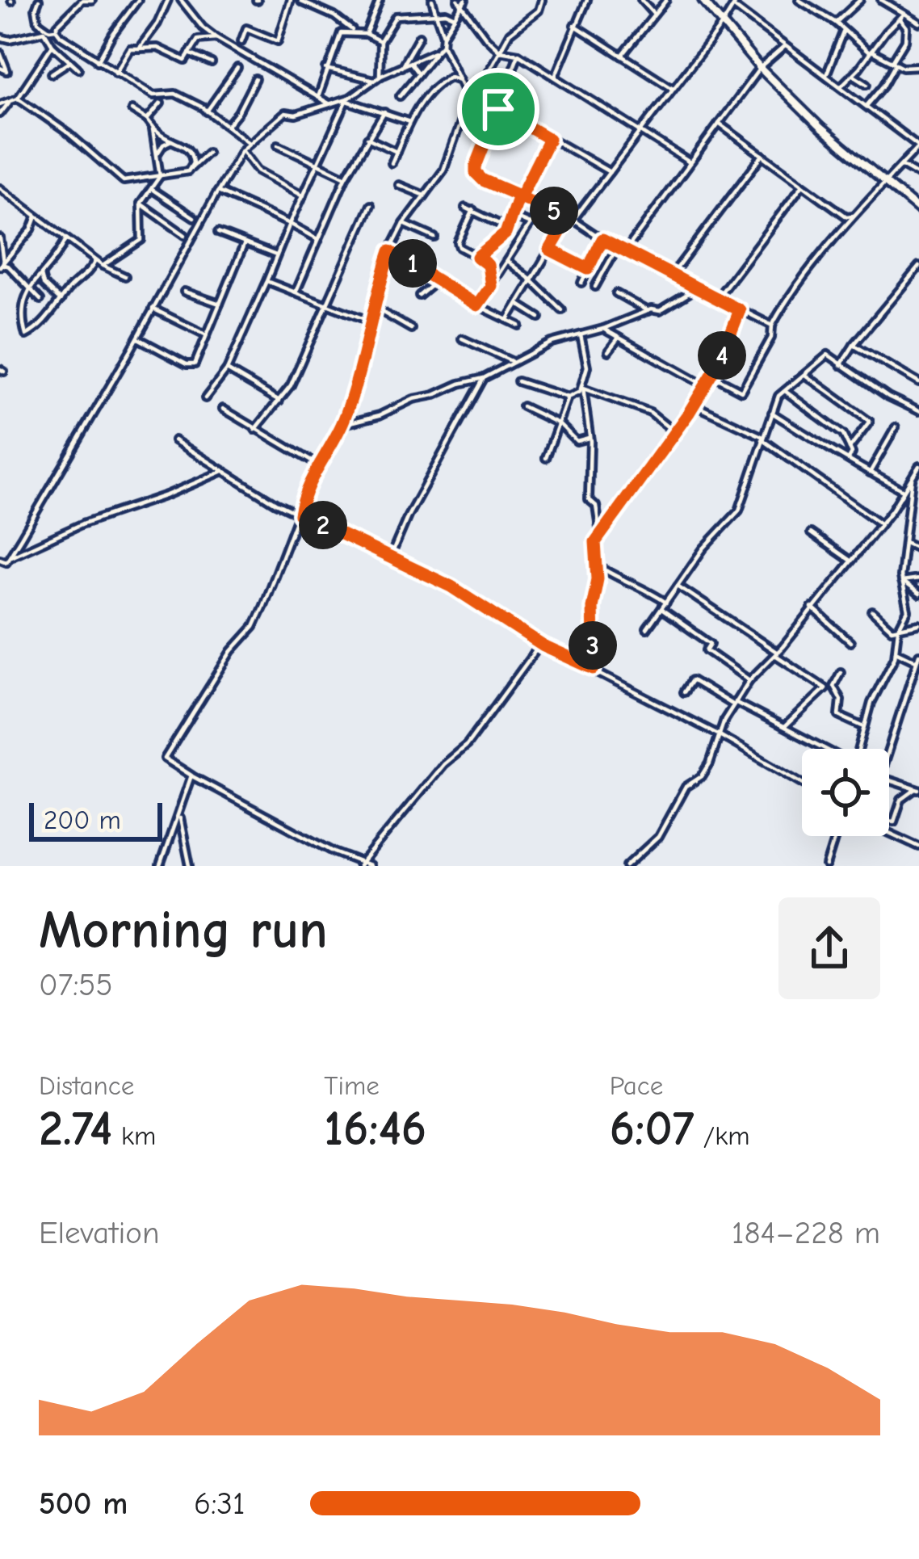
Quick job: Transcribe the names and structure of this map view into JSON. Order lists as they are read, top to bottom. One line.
{"scale_bar":"200 m","page":{"pins":["5","1","4","2","3"],"scale":"200 m","heading":["Morning run","07:55"],"stats":[["Distance","2.74 km"],["Time","16:46"],["Pace","6:07 /km"]],"chart":["Elevation","184–228 m"],"list":[{"name":"500 m","note":"6:31"}]}}
